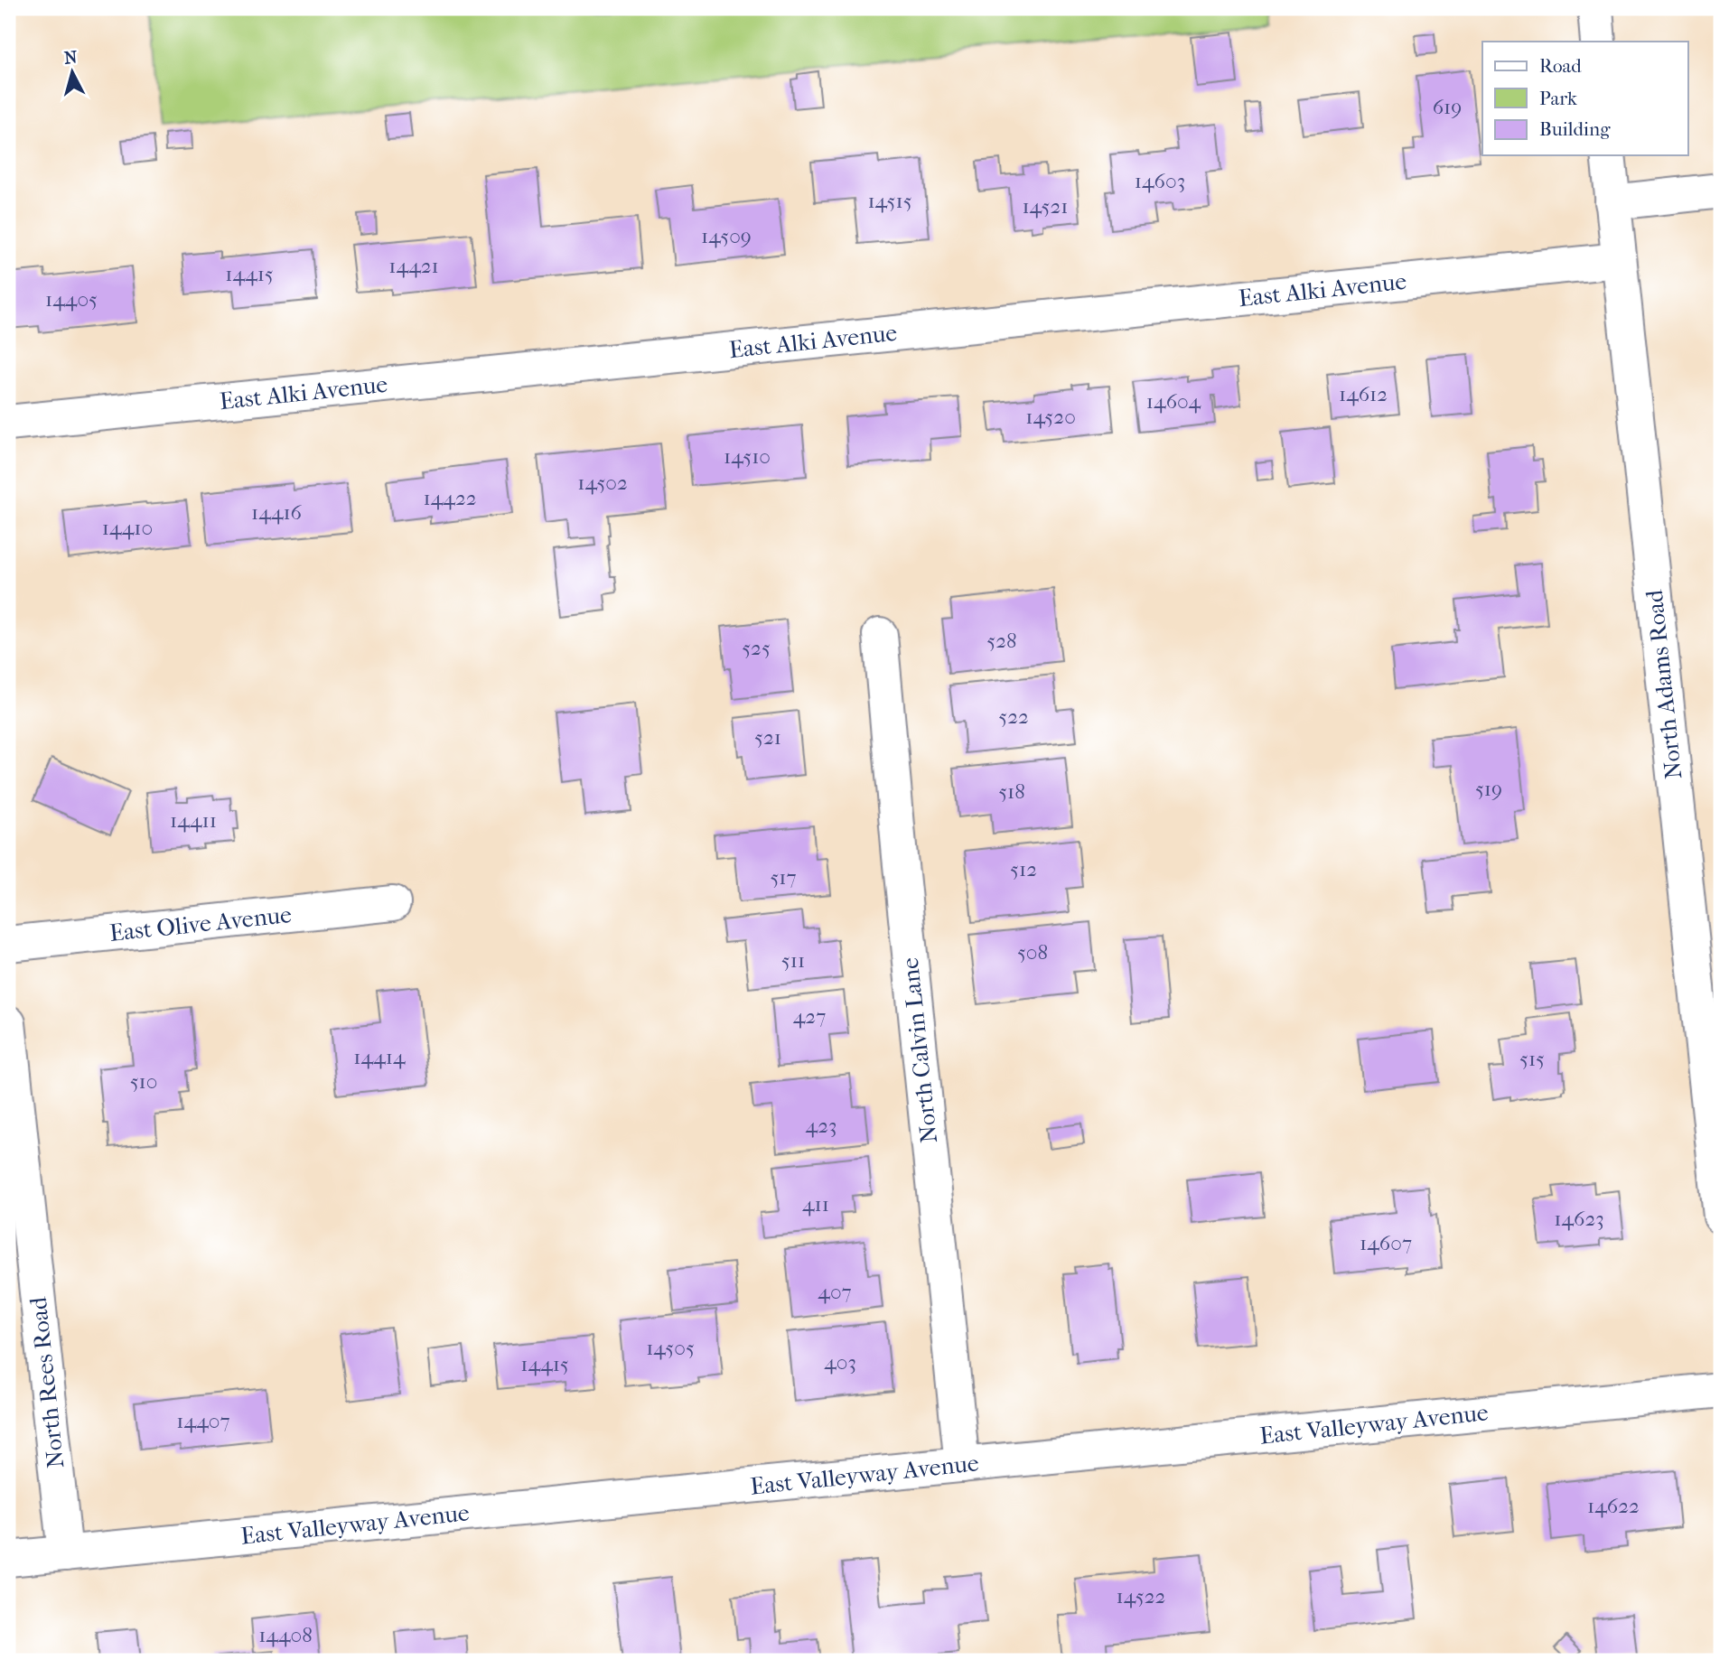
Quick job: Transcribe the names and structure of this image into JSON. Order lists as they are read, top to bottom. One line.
{"streets":{"street":["East Alki Avenue","North Adams Road","East Olive Avenue","North Calvin Lane","North Rees Road","East Valleyway Avenue"]},"crossings":[["East Alki Avenue","North Adams Road"],["North Calvin Lane","East Valleyway Avenue"],["North Rees Road","East Valleyway Avenue"]],"house_numbers":["619","14603","14515","14521","14509","14421","14415","14405","14612","14604","14520","14510","14502","14422","14416","14410","528","525","522","521","519","518","14411","512","517","508","511","427","14414","515","510","423","411","14623","14607","407","14505","403","14415","14407","14622","14522","14408"],"legend":["Road","Park","Building"],"north":"top"}
